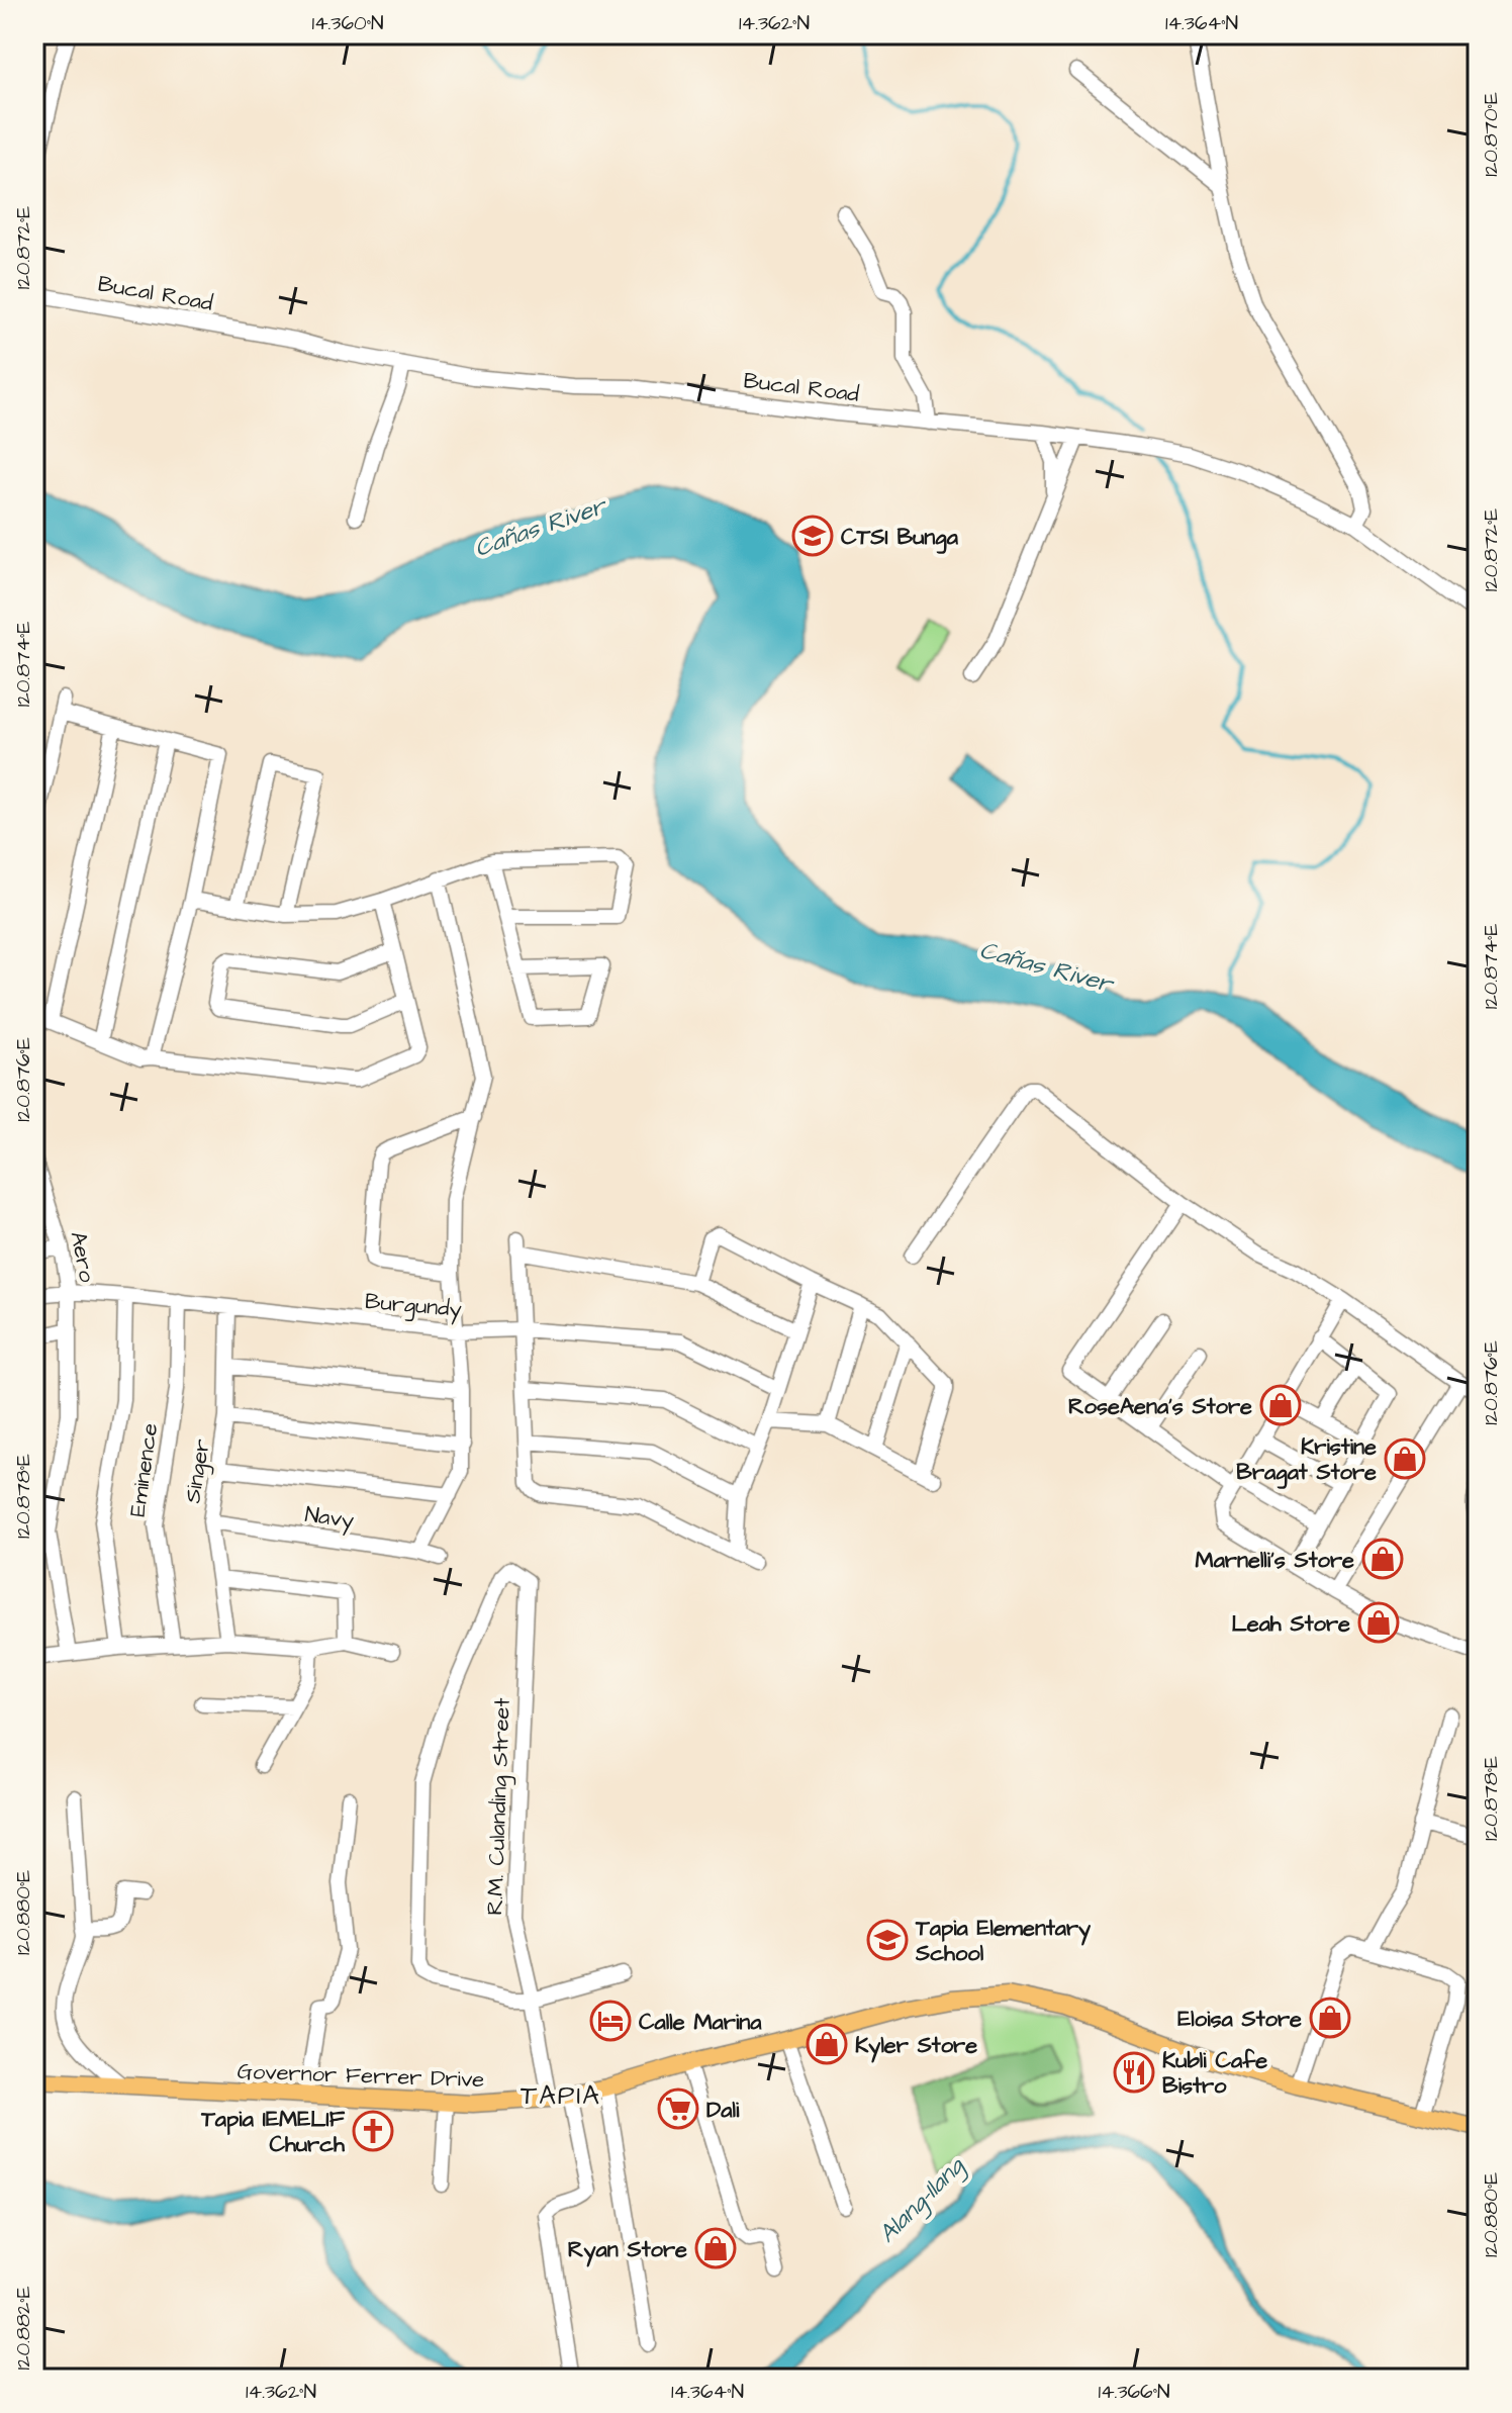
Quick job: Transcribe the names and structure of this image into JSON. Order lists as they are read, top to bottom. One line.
{"streets":{"main road":["Governor Ferrer Drive"],"street":["Bucal Road","Aero","Burgundy","Eminence","Singer","Navy","R.M. Culanding Street"]},"crossings":[["Aero","Burgundy"],["Burgundy","Eminence"],["Burgundy","Singer"],["Singer","Navy"],["R.M. Culanding Street","Governor Ferrer Drive"]],"districts":["TAPIA"],"water":["Cañas River","Alang-Ilang"],"places":{"school or university":["CTSI Bunga","Tapia Elementary School"],"shop":["RoseAena's Store","Kristine Bragat Store","Marnelli's Store","Leah Store","Eloisa Store","Kyler Store","Ryan Store"],"hotel":["Calle Marina"],"restaurant":["Kubli Cafe Bistro"],"supermarket":["Dali"],"church":["Tapia IEMELIF Church"]},"coordinates":["14.360°N","14.362°N","14.364°N","120.870°E","120.872°E","120.874°E","120.876°E","120.878°E","120.880°E","120.882°E","14.366°N"]}
